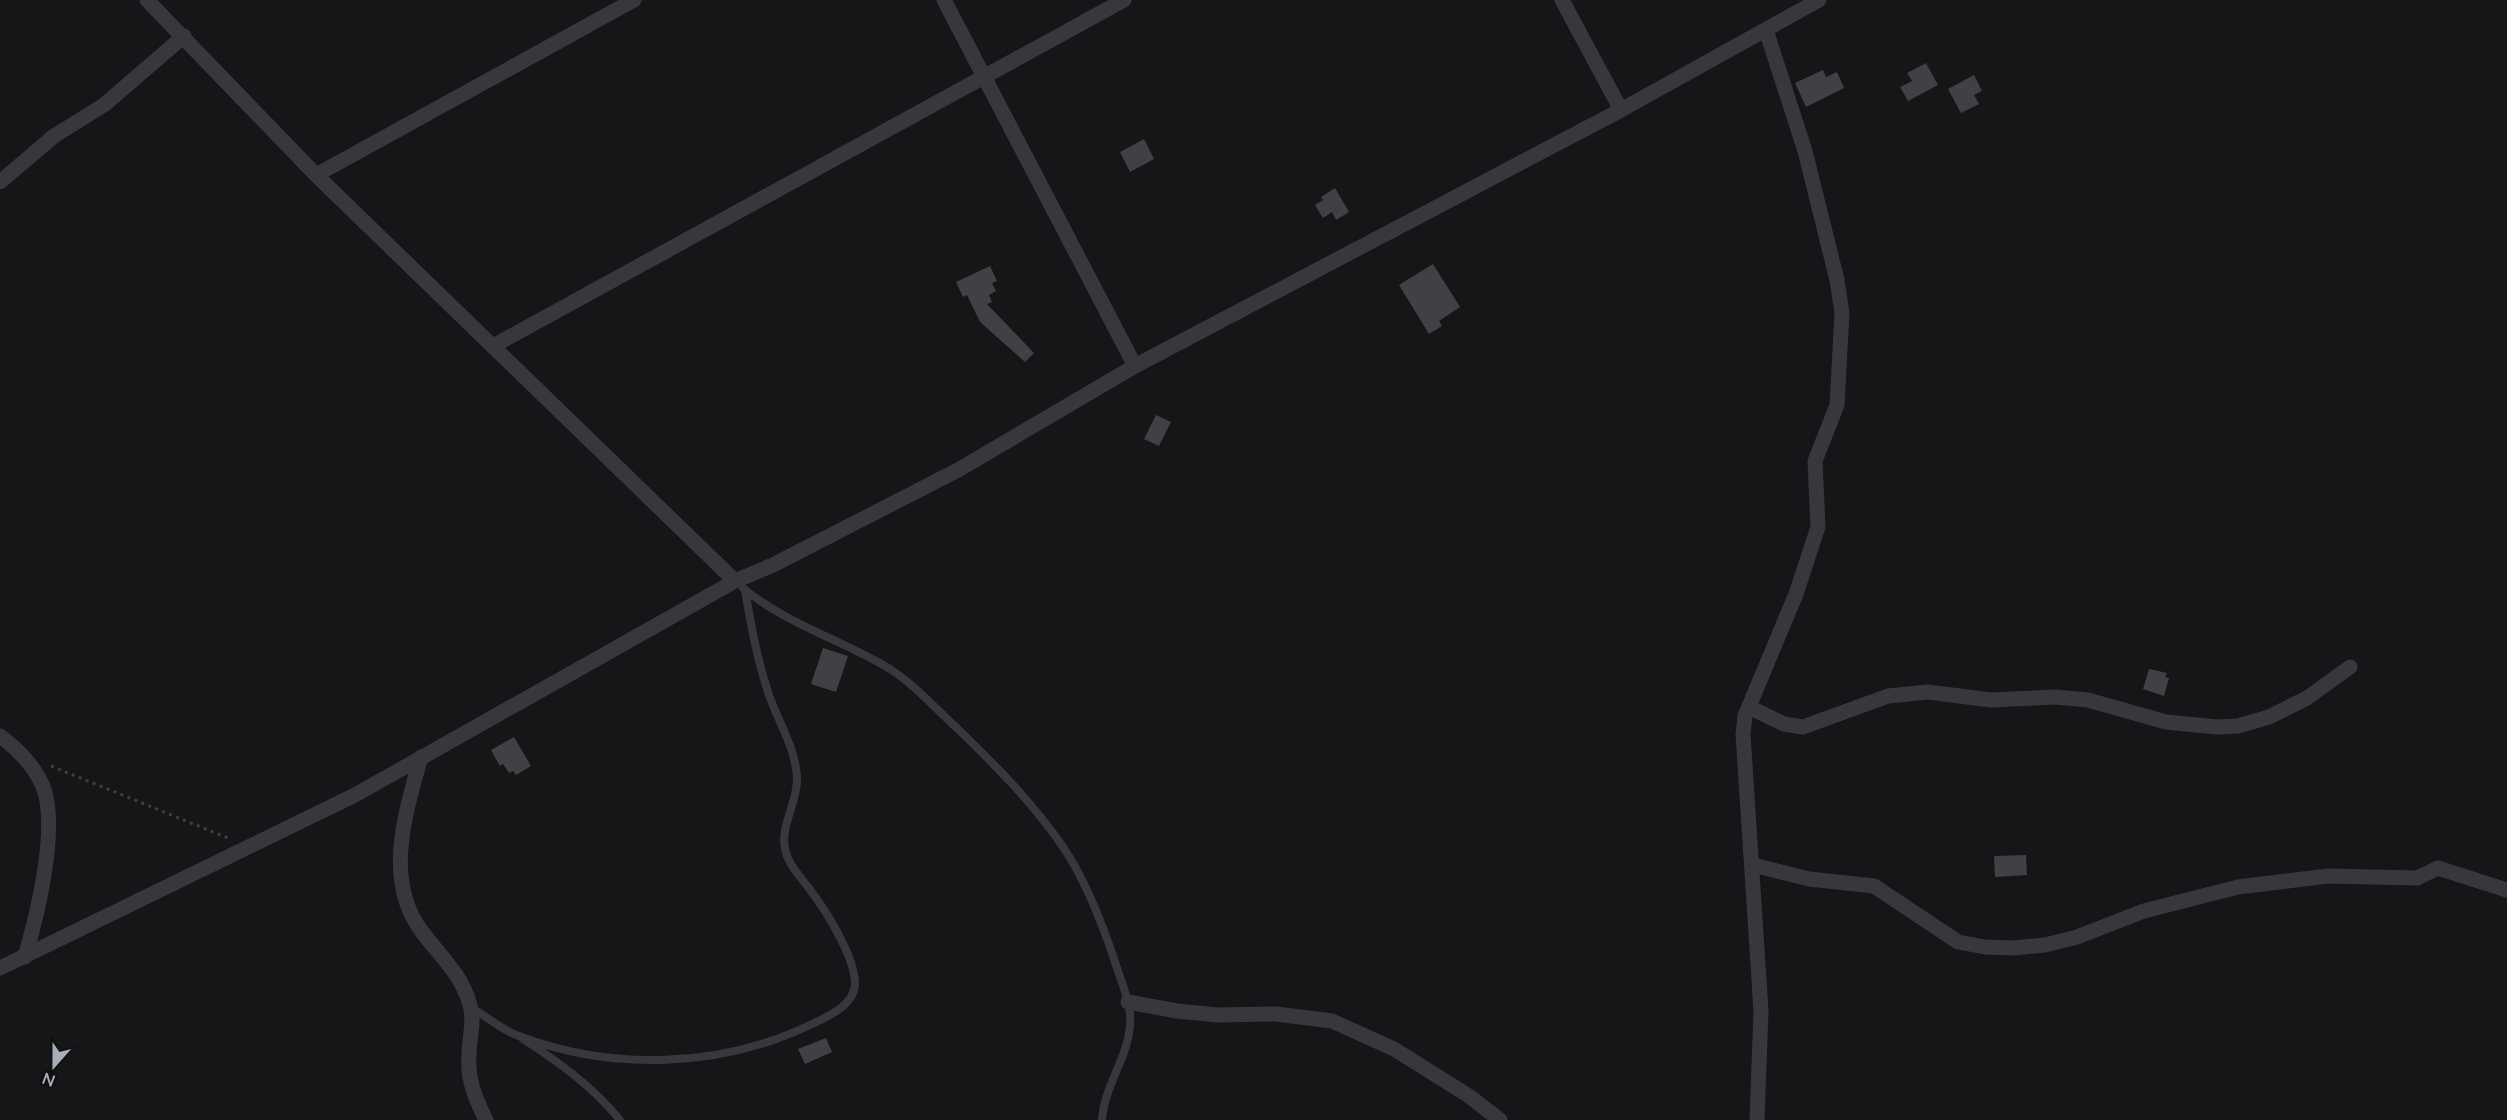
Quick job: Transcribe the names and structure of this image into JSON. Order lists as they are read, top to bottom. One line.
{"north":"bottom"}
